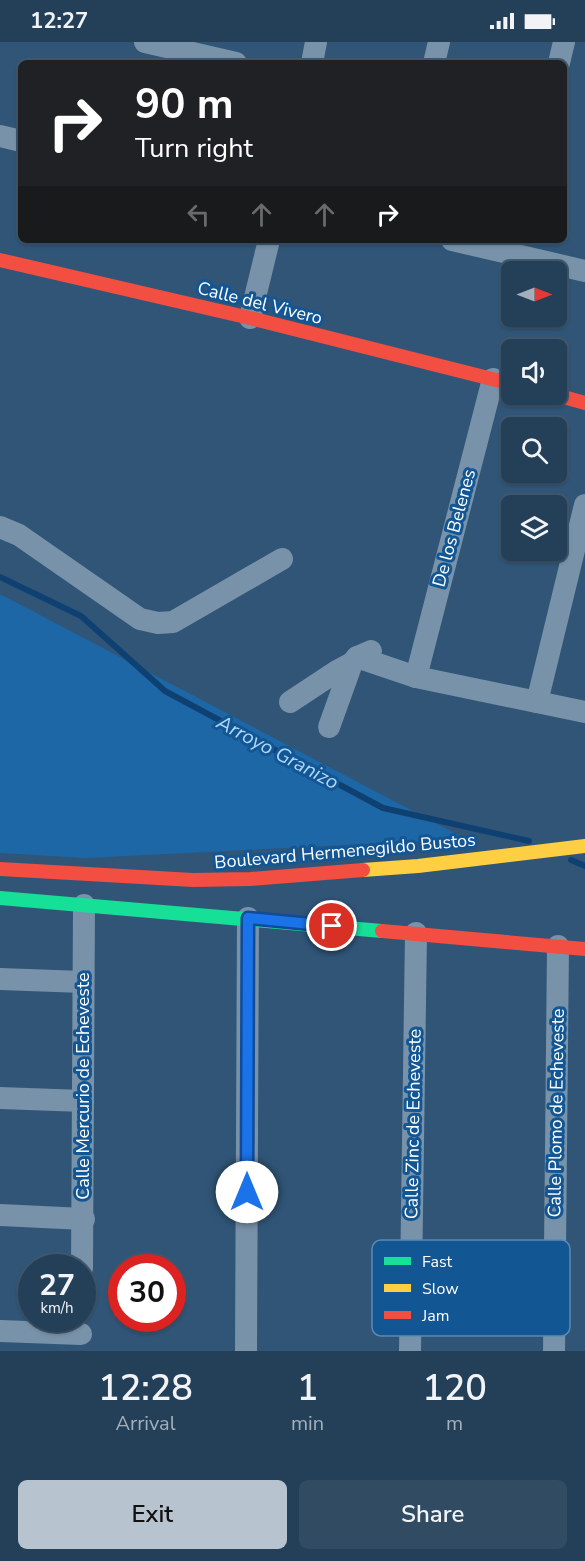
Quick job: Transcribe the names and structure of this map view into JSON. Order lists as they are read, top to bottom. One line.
{"streets":{"street":["Calle del Vivero","De los Belenes","Boulevard Hermenegildo Bustos","Calle Mercurio de Echeveste","Calle Plomo de Echeveste","Calle Zinc de Echeveste"]},"water":["Arroyo Granizo"],"legend":["Fast","Slow","Jam"],"north":"right","page":{"status":"12:27","turn":["90 m","Turn right"],"speed":"27 km/h","limit":"30","eta":["12:28","Arrival","1","min","120","m"],"buttons":["Exit","Share"]}}
